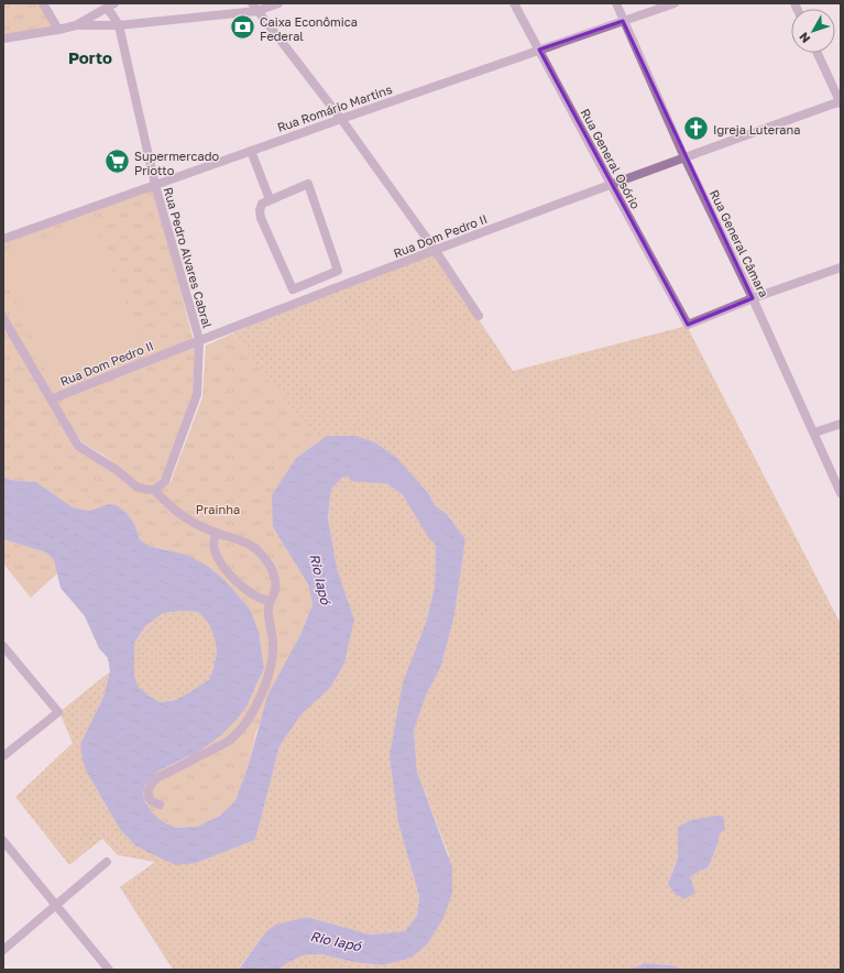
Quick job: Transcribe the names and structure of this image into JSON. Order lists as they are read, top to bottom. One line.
{"streets":{"street":["Rua Romário Martins","Rua General Osório","Rua Dom Pedro II","Rua General Câmara","Rua Pedro Alvares Cabral"]},"crossings":[["Rua Romário Martins","Rua General Osório"],["Rua Romário Martins","Rua General Câmara"],["Rua Romário Martins","Rua Pedro Alvares Cabral"],["Rua General Osório","Rua Dom Pedro II"],["Rua General Osório","Rua General Câmara"],["Rua Dom Pedro II","Rua General Câmara"],["Rua Dom Pedro II","Rua Pedro Alvares Cabral"]],"districts":["Porto"],"water":["Rio Iapó"],"parks":["Prainha"],"places":{"bank":["Caixa Econômica Federal"],"church":["Igreja Luterana"],"supermarket":["Supermercado Priotto"]},"north":"bottom left"}
